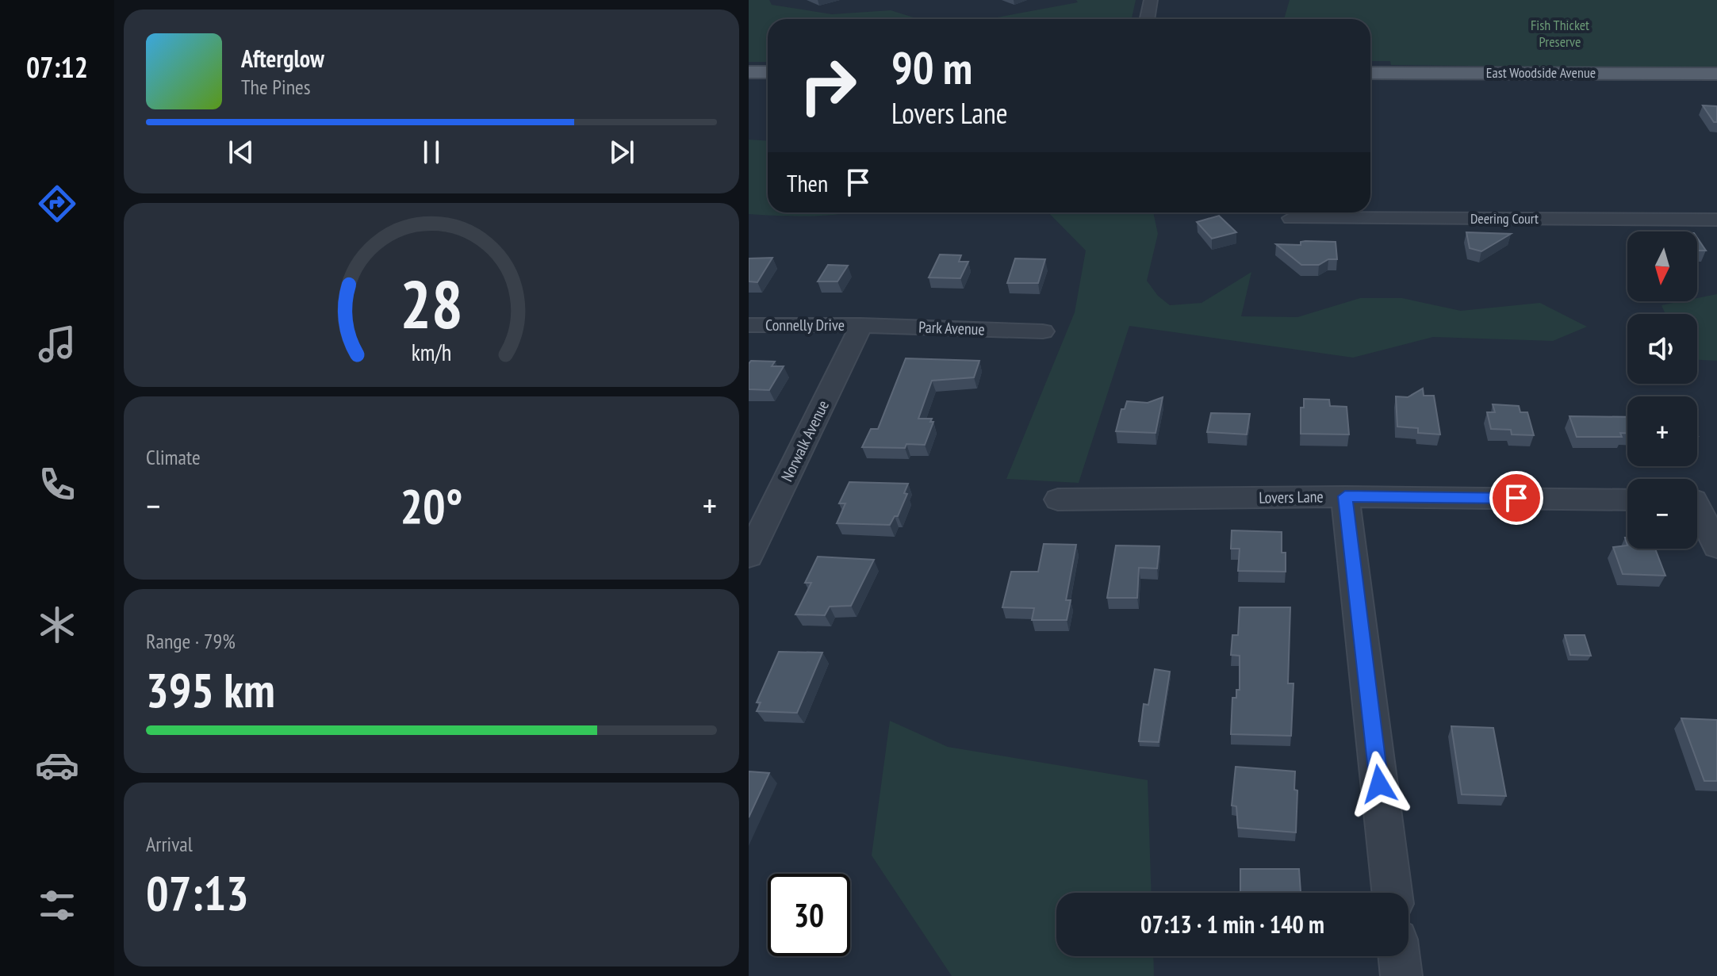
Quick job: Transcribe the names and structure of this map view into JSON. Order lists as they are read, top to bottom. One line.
{"streets":{"main road":["East Woodside Avenue"],"street":["Deering Court","Connelly Drive","Park Avenue","Norwalk Avenue","Lovers Lane"]},"crossings":[["Connelly Drive","Park Avenue"],["Connelly Drive","Norwalk Avenue"],["Park Avenue","Norwalk Avenue"]],"parks":["Fish Thicket Preserve"],"north":"bottom","page":{"tabs":"07:12","turn":["90 m","Lovers Lane"],"song":["Afterglow","The Pines"],"then":"Then","map_buttons":["+","−"],"tile":["Climate",["Range · 79%","395 km"],["Arrival","07:13"]],"heat":["−","20°","+"],"limit":"30","trip":"07:13 · 1 min · 140 m","gauge":["28","km/h"]}}
